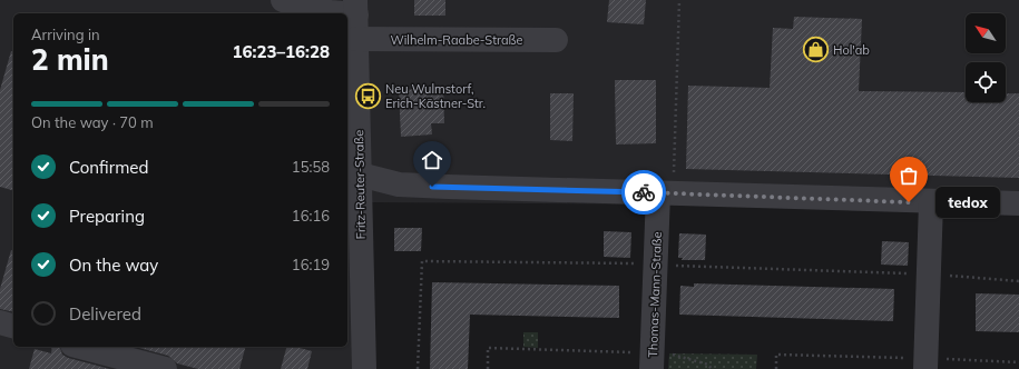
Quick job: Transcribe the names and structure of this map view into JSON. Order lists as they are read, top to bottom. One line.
{"streets":{"street":["Wilhelm-Raabe-Straße","Fritz-Reuter-Straße","Thomas-Mann-Straße"]},"crossings":[["Wilhelm-Raabe-Straße","Fritz-Reuter-Straße"]],"places":{"shop":["Hol'ab"],"bus stop":["Neu Wulmstorf, Erich-Kästner-Str."],"other":["tedox"]},"north":"top left","page":{"heading":["2 min","Arriving in","16:23–16:28"],"bar":"On the way · 70 m","list":[["Confirmed","15:58"],["Preparing","16:16"],["On the way","16:19"],"Delivered"],"bubble":"tedox"}}
